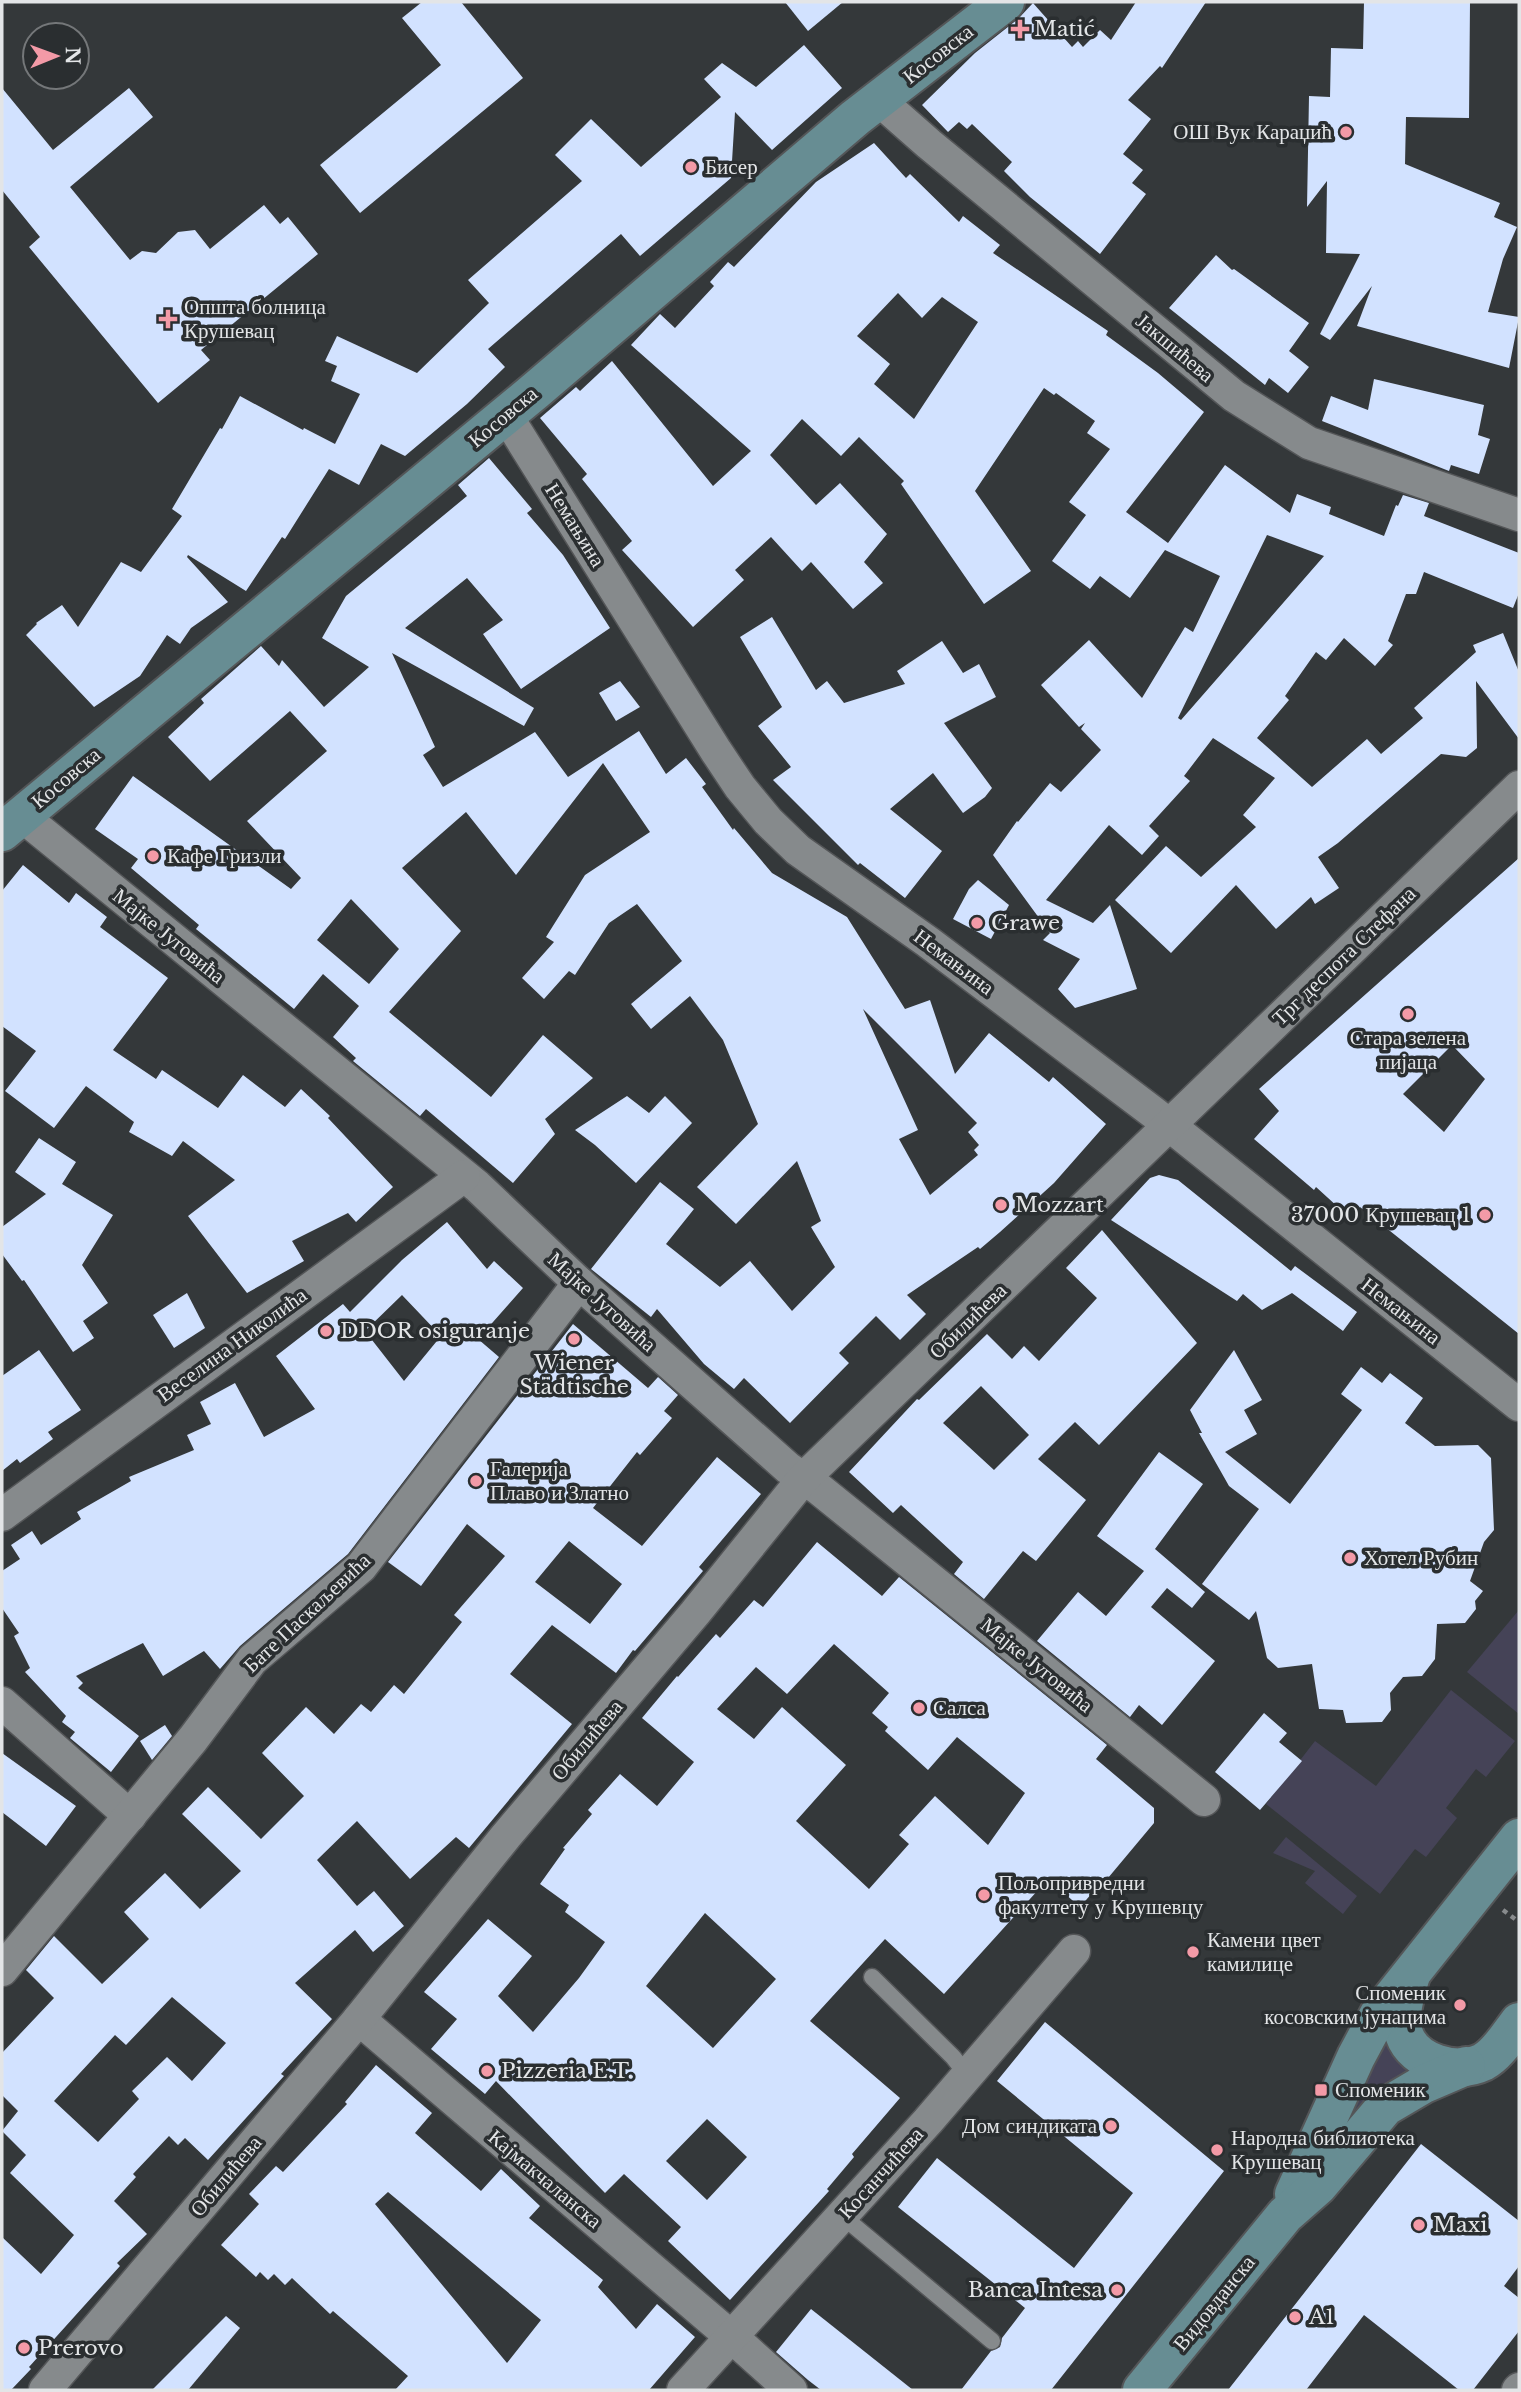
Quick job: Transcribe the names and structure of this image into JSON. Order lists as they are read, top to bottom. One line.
{"streets":{"street":["Косовска","Јакшићева","Немањина","Мајке Југовића","Трг деспота Стефана","Обилићева","Веселина Николића","Бате Паскаљевића","Косанчићева","Кајмакчаланска","Видовданска"]},"crossings":[["Косовска","Јакшићева"],["Косовска","Немањина"],["Косовска","Мајке Југовића"],["Немањина","Трг деспота Стефана"],["Немањина","Обилићева"],["Мајке Југовића","Обилићева"],["Мајке Југовића","Веселина Николића"],["Мајке Југовића","Бате Паскаљевића"],["Трг деспота Стефана","Обилићева"],["Обилићева","Кајмакчаланска"],["Косанчићева","Кајмакчаланска"]],"places":{"health":["Matić","Општа болница Крушевац"],"other":["ОШ Вук Караџић","Бисер","Кафе Гризли","Grawe","Стара зелена пијаца","Mozzart","37000 Крушевац 1","DDOR osiguranje","Wiener Städtische","Галерија Плаво и Златно","Хотел Рубин","Салса","Пољопривредни факултету у Крушевцу","Камени цвет камилице","Споменик косовским јунацима","Pizzeria E.T.","Дом синдиката","Народна библиотека Крушевац","Maxi","Banca Intesa","A1","Prerovo"],"transit":["Споменик"]},"north":"right"}
